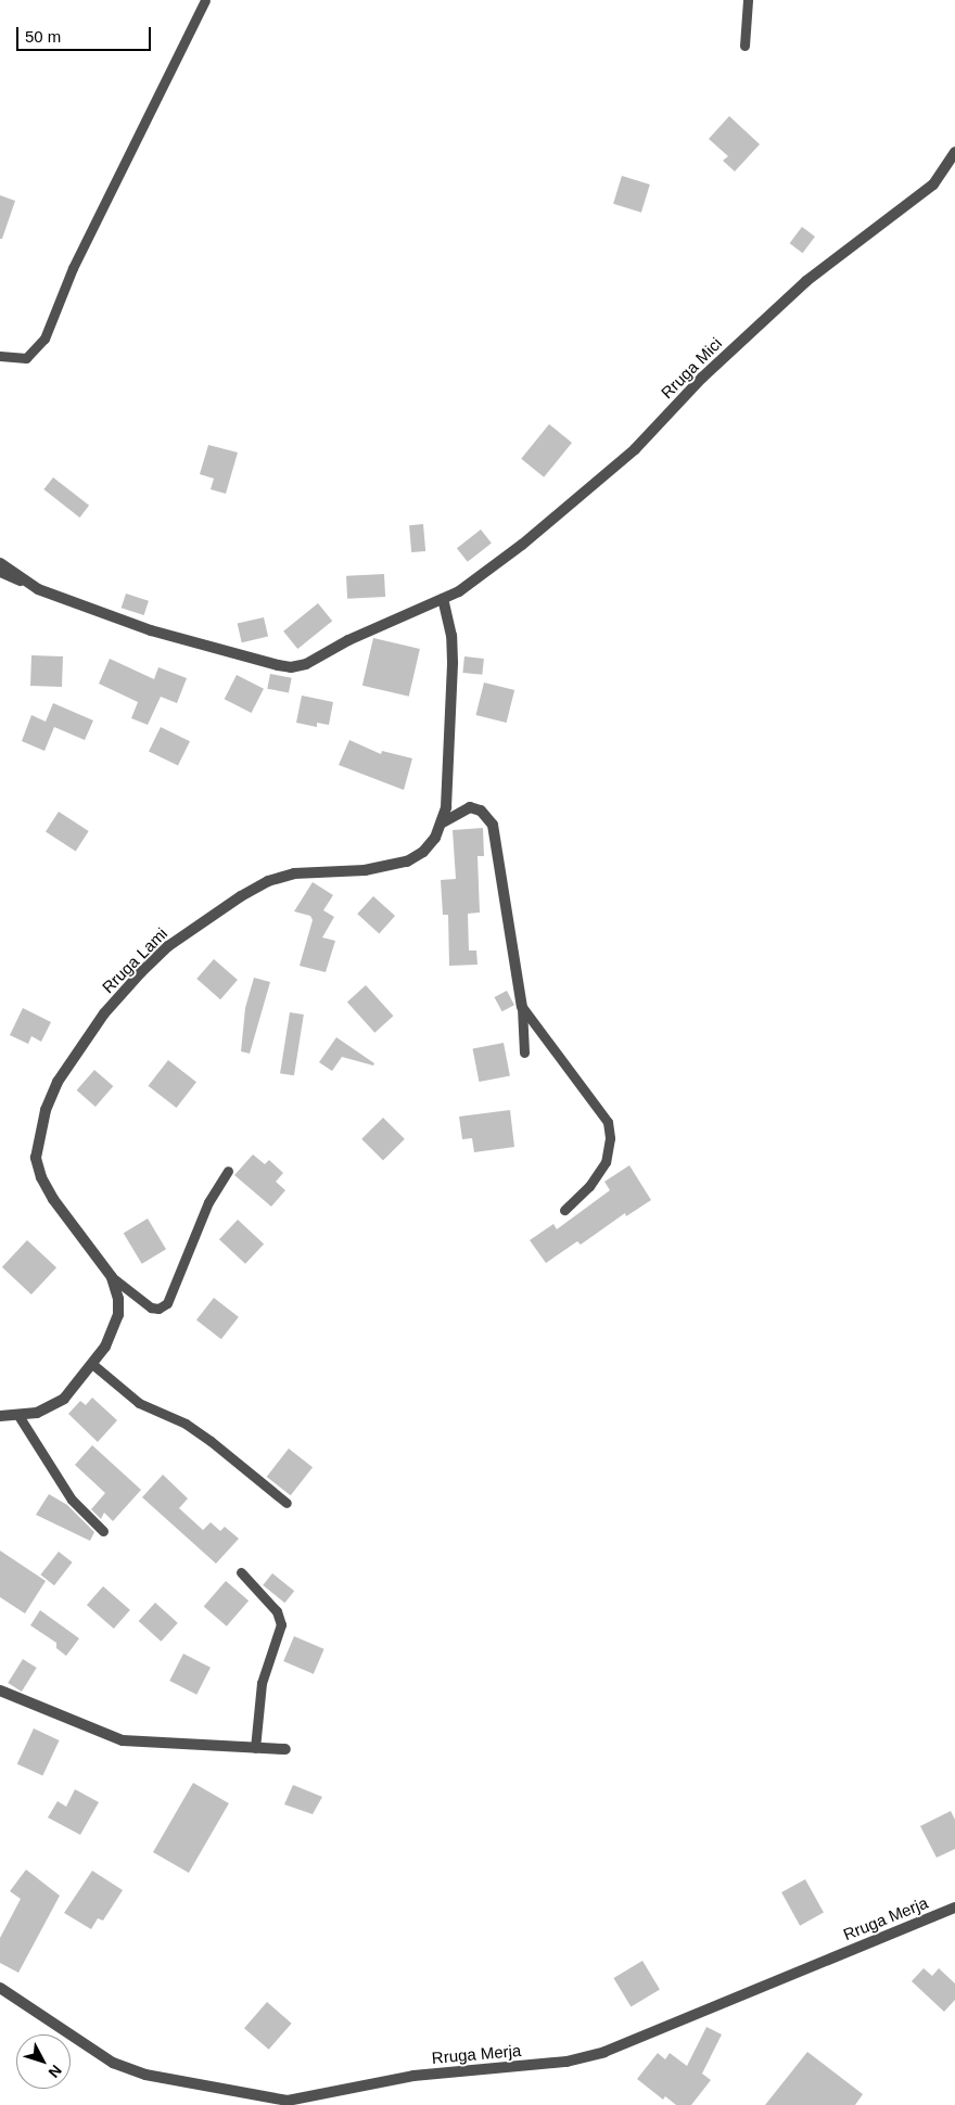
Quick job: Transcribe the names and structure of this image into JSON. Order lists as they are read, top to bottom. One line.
{"streets":{"street":["Rruga Mici","Rruga Lami","Rruga Merja"]},"scale_bar":"50 m","north":"bottom right"}
